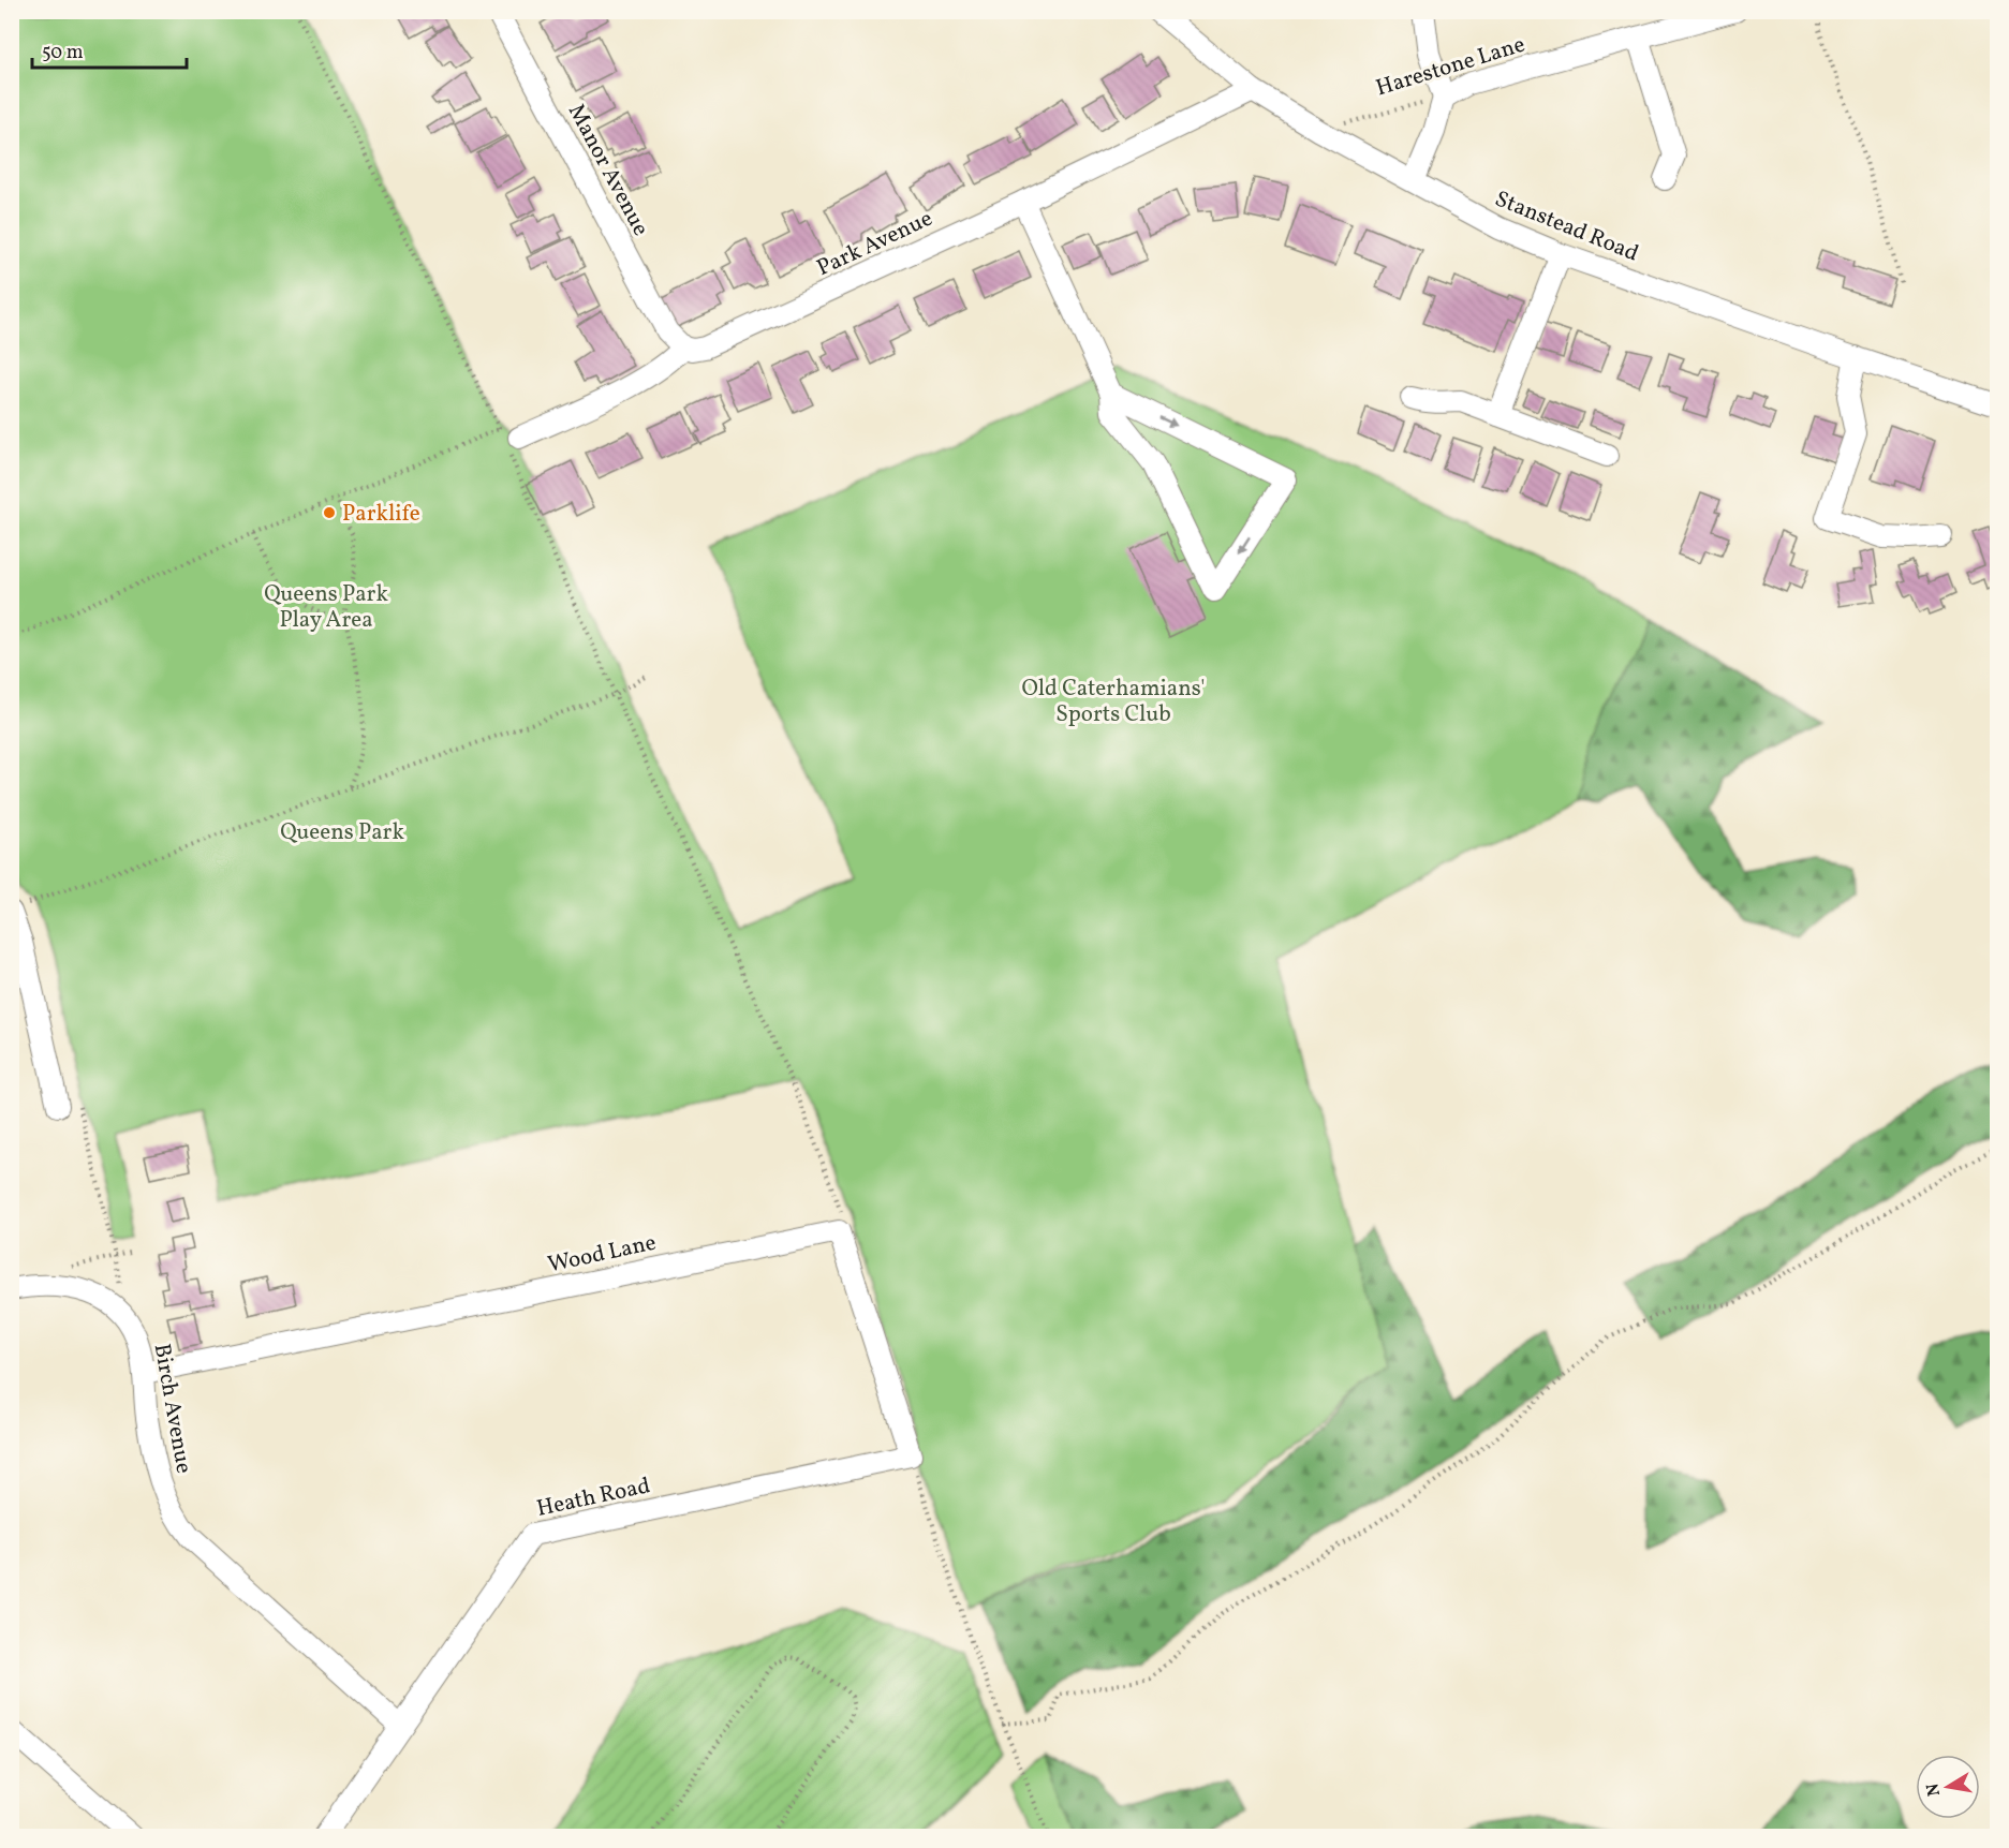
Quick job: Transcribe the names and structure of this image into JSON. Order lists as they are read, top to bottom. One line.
{"streets":{"street":["Harestone Lane","Manor Avenue","Stanstead Road","Park Avenue","Wood Lane","Birch Avenue","Heath Road"]},"crossings":[["Manor Avenue","Park Avenue"],["Stanstead Road","Park Avenue"],["Wood Lane","Birch Avenue"],["Birch Avenue","Heath Road"]],"parks":["Queens Park Play Area","Old Caterhamians' Sports Club","Queens Park"],"places":["Parklife"],"scale_bar":"50 m","north":"left"}
